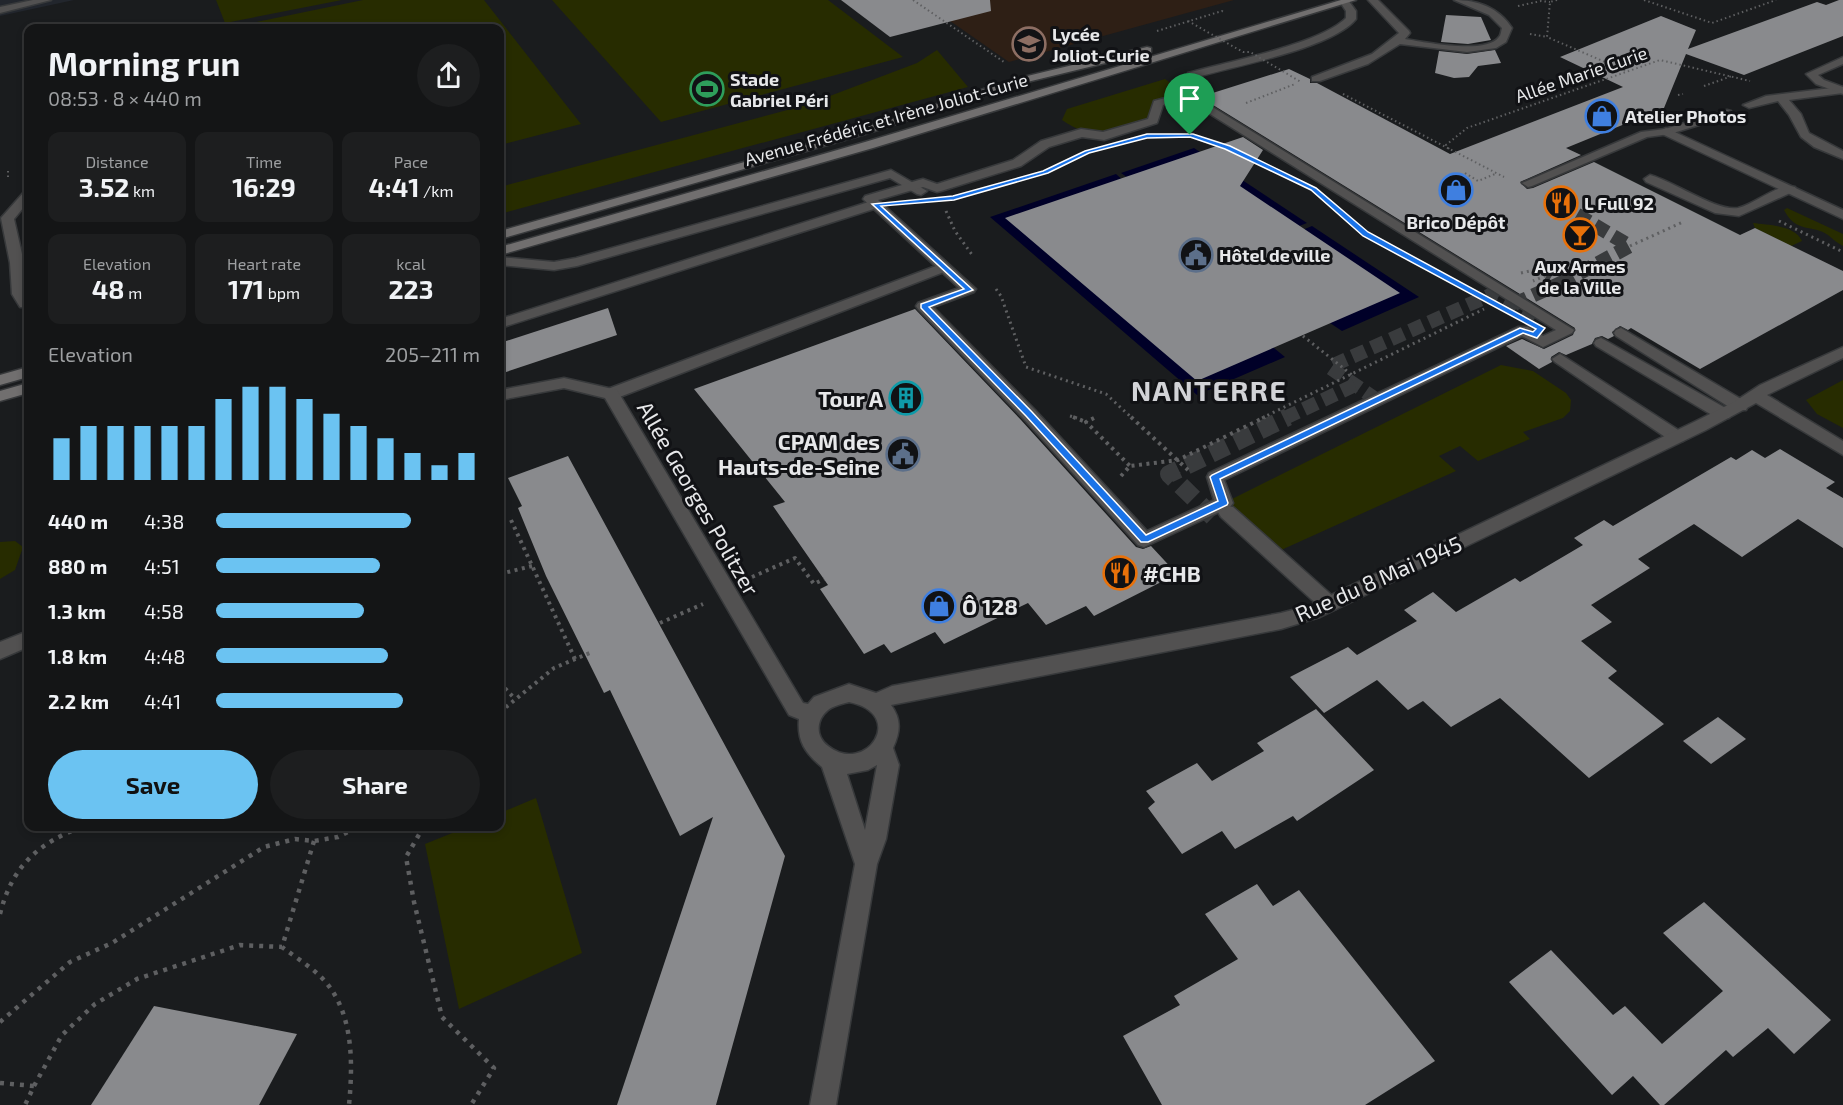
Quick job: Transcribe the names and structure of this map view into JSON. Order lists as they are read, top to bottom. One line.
{"streets":{"main road":["Avenue Frédéric et Irène Joliot-Curie"],"street":["Allée Georges Politzer","Rue du 8 Mai 1945"],"path":["Allée Marie Curie"]},"crossings":[["Allée Georges Politzer","Rue du 8 Mai 1945"]],"districts":["NANTERRE"],"places":{"school or university":["Lycée Joliot-Curie"],"sports":["Stade Gabriel Péri"],"shop":["Atelier Photos","Brico Dépôt","Ô 128"],"restaurant":["L Full 92","#CHB"],"bar":["Aux Armes de la Ville"],"public building":["Hôtel de ville","CPAM des Hauts-de-Seine"],"building":["Tour A"]},"page":{"heading":["Morning run","08:53 · 8 × 440 m"],"stats":[["Distance","3.52 km"],["Time","16:29"],["Pace","4:41 /km"],["Elevation","48 m"],["Heart rate","171 bpm"],["kcal","223"]],"chart":["Elevation","205–211 m"],"list":[{"name":"440 m","note":"4:38"},{"name":"880 m","note":"4:51"},{"name":"1.3 km","note":"4:58"},{"name":"1.8 km","note":"4:48"},{"name":"2.2 km","note":"4:41"}],"buttons":["Save","Share"]}}
